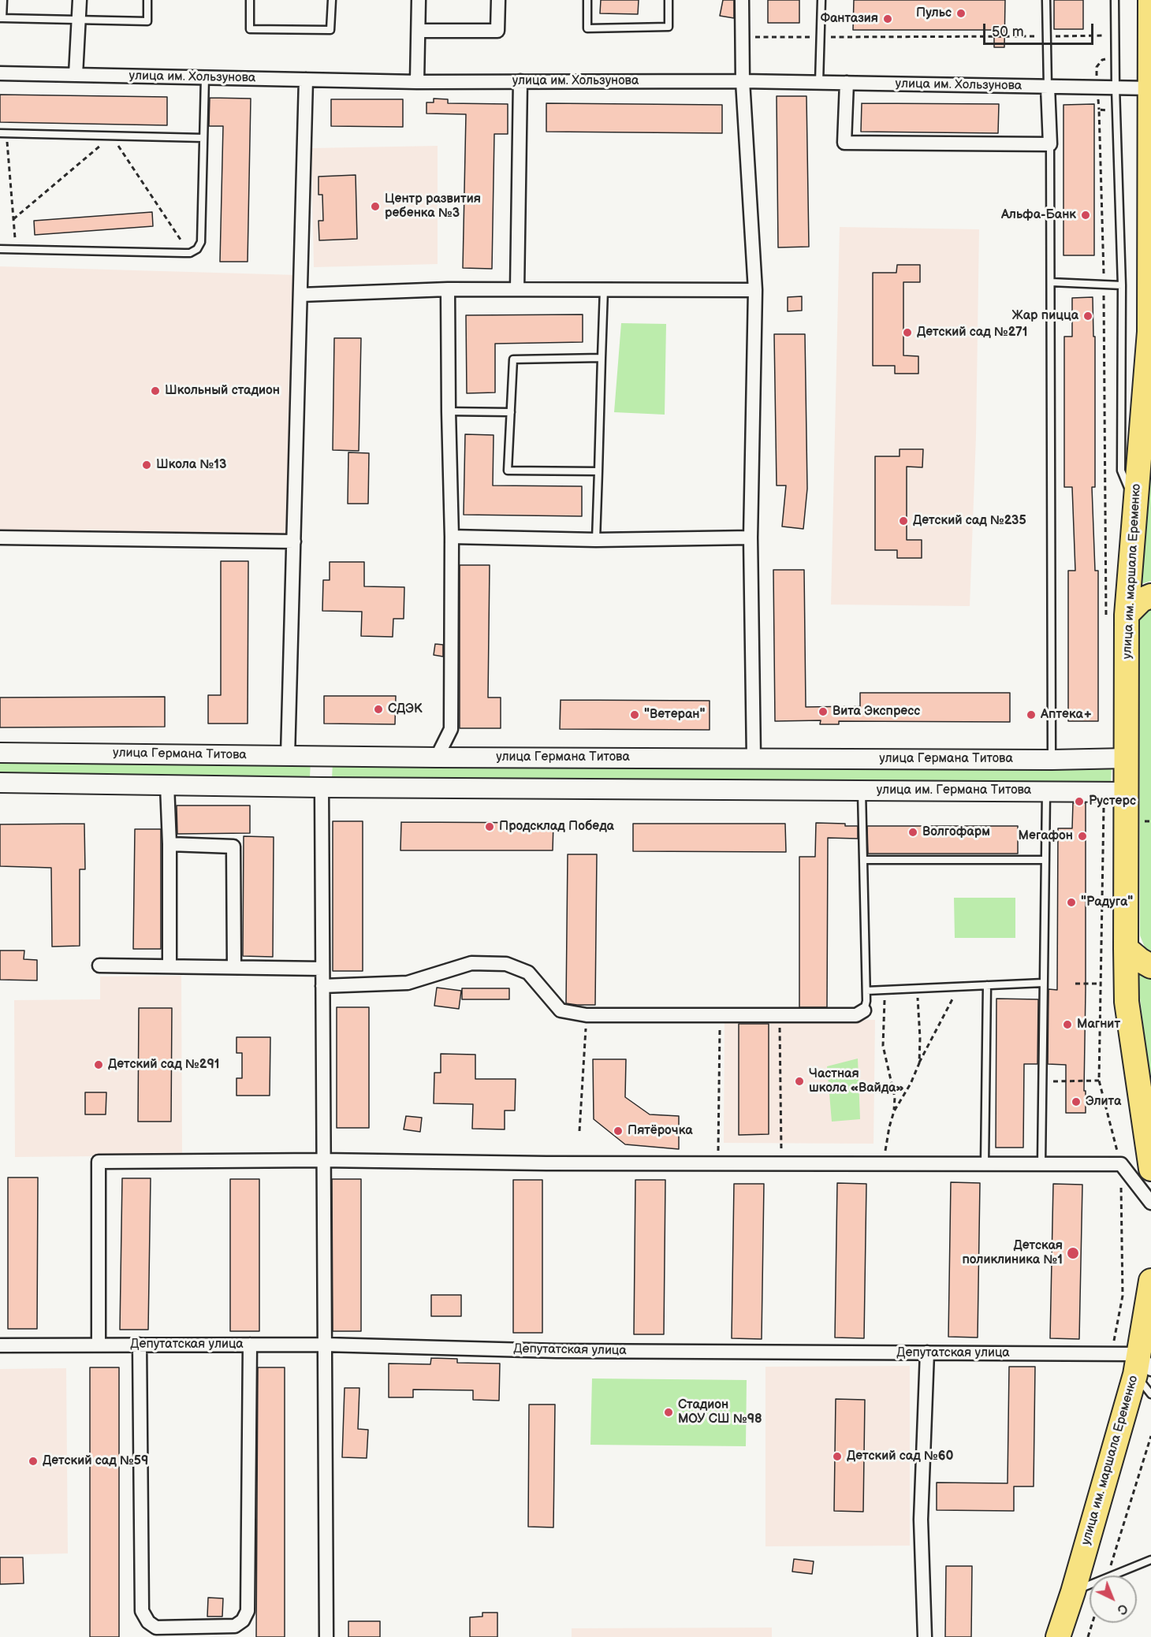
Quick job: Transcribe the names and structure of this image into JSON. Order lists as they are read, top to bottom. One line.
{"streets":{"highway":["улица им. маршала Еременко"],"street":["улица им. Хользунова","улица Германа Титова","улица им. Германа Титова","Депутатская улица"]},"crossings":[["улица им. Хользунова","улица им. маршала Еременко"],["улица им. маршала Еременко","улица Германа Титова"],["улица им. маршала Еременко","Депутатская улица"]],"places":["Пульс","Фантазия","Центр развития ребенка №3","Альфа-Банк","Жар пицца","Детский сад №271","Школьный стадион","Школа №13","Детский сад №235","СДЭК","Вита Экспресс","\"Ветеран\"","Аптека+","Рустерс","Продсклад Победа","Волгофарм","Мегафон","\"Радуга\"","Магнит","Детский сад №291","Частная школа «Вайда»","Элита","Пятёрочка","Детская поликлиника №1","Стадион МОУ СШ №98","Детский сад №60","Детский сад №59"],"scale_bar":"50 m","north":"bottom right"}
